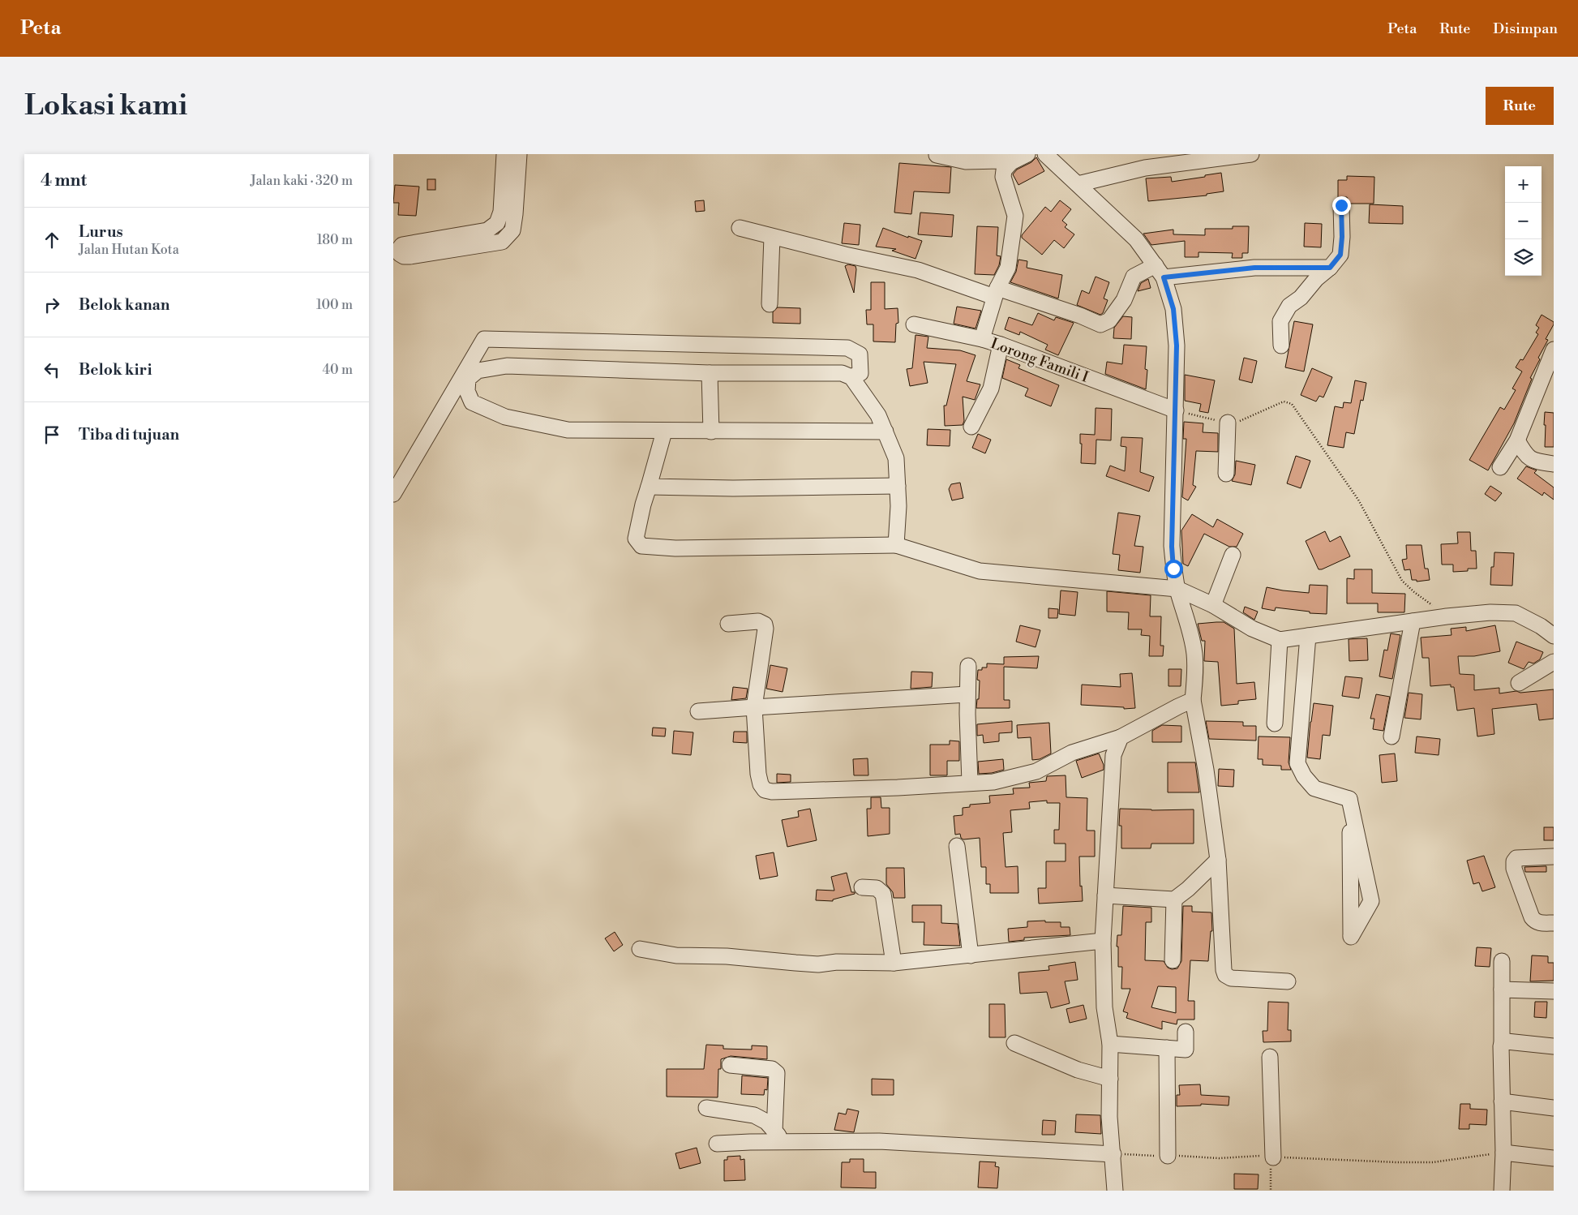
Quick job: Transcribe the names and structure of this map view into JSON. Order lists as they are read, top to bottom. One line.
{"streets":{"street":["Lorong Famili I"]},"page":{"header":"Peta","nav":["Peta","Rute","Disimpan"],"buttons":"Rute","title":"Lokasi kami","heading":["4 mnt","Jalan kaki · 320 m"],"map_buttons":["+","−"],"list":[["Lurus","Jalan Hutan Kota","180 m"],["Belok kanan","100 m"],["Belok kiri","40 m"],"Tiba di tujuan"]}}
